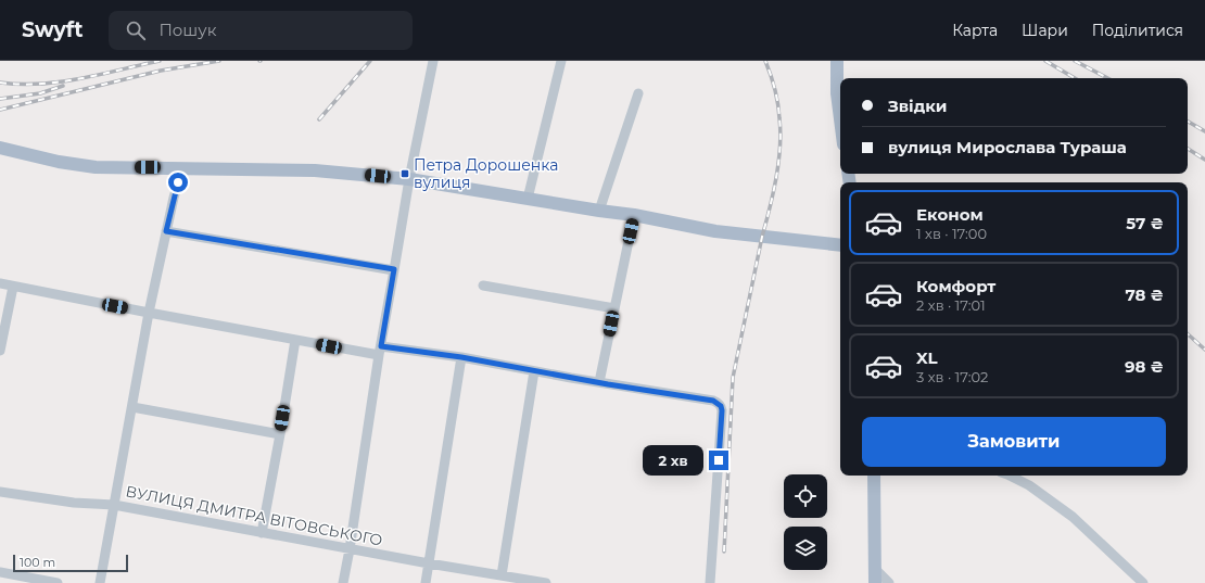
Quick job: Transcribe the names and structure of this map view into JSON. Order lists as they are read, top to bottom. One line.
{"streets":{"street":["ВУЛИЦЯ ДМИТРА ВІТОВСЬКОГО"]},"places":{"transit":["Петра Дорошенка вулиця"]},"scale_bar":"100 m","page":{"header":"Swyft","search":"Пошук","nav":["Карта","Шари","Поділитися"],"banner":["Звідки","вулиця Мирослава Тураша"],"list":[{"name":"Економ","note":"1 хв · 17:00","value":"57 ₴"},{"name":"Комфорт","note":"2 хв · 17:01","value":"78 ₴"},{"name":"XL","note":"3 хв · 17:02","value":"98 ₴"}],"buttons":"Замовити","bubble":"2 хв","scale":"100 m"}}
